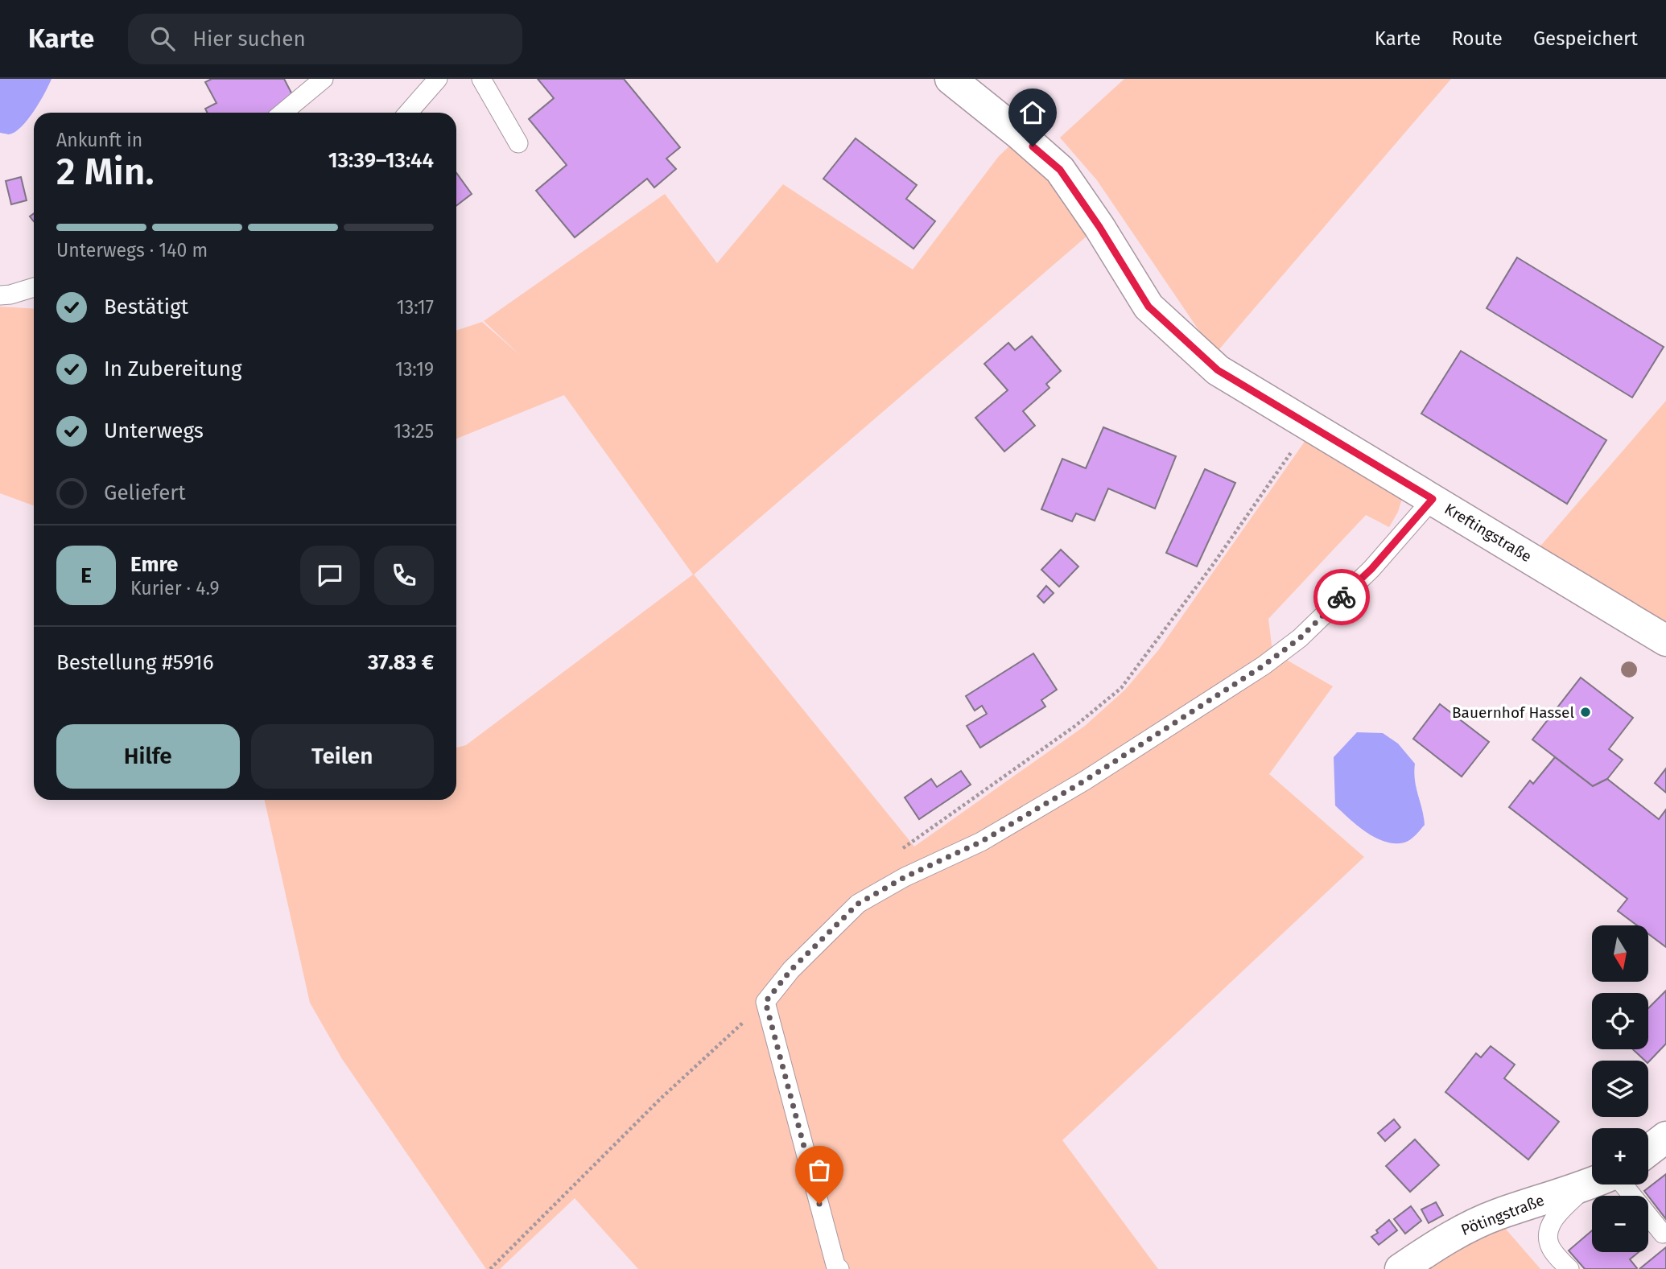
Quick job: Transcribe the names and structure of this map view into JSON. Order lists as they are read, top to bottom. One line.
{"streets":{"street":["Kreftingstraße","Pötingstraße"]},"places":["Bauernhof Hassel"],"north":"bottom","page":{"header":"Karte","search":"Hier suchen","nav":["Karte","Route","Gespeichert"],"heading":["2 Min.","Ankunft in","13:39–13:44"],"panel":["Emre","Kurier · 4.9","Bestellung #5916","37.83 €"],"bar":"Unterwegs · 140 m","list":[["Bestätigt","13:17"],["In Zubereitung","13:19"],["Unterwegs","13:25"],"Geliefert"],"round":"E","buttons":["Hilfe","Teilen"],"map_buttons":["+","−"]}}
